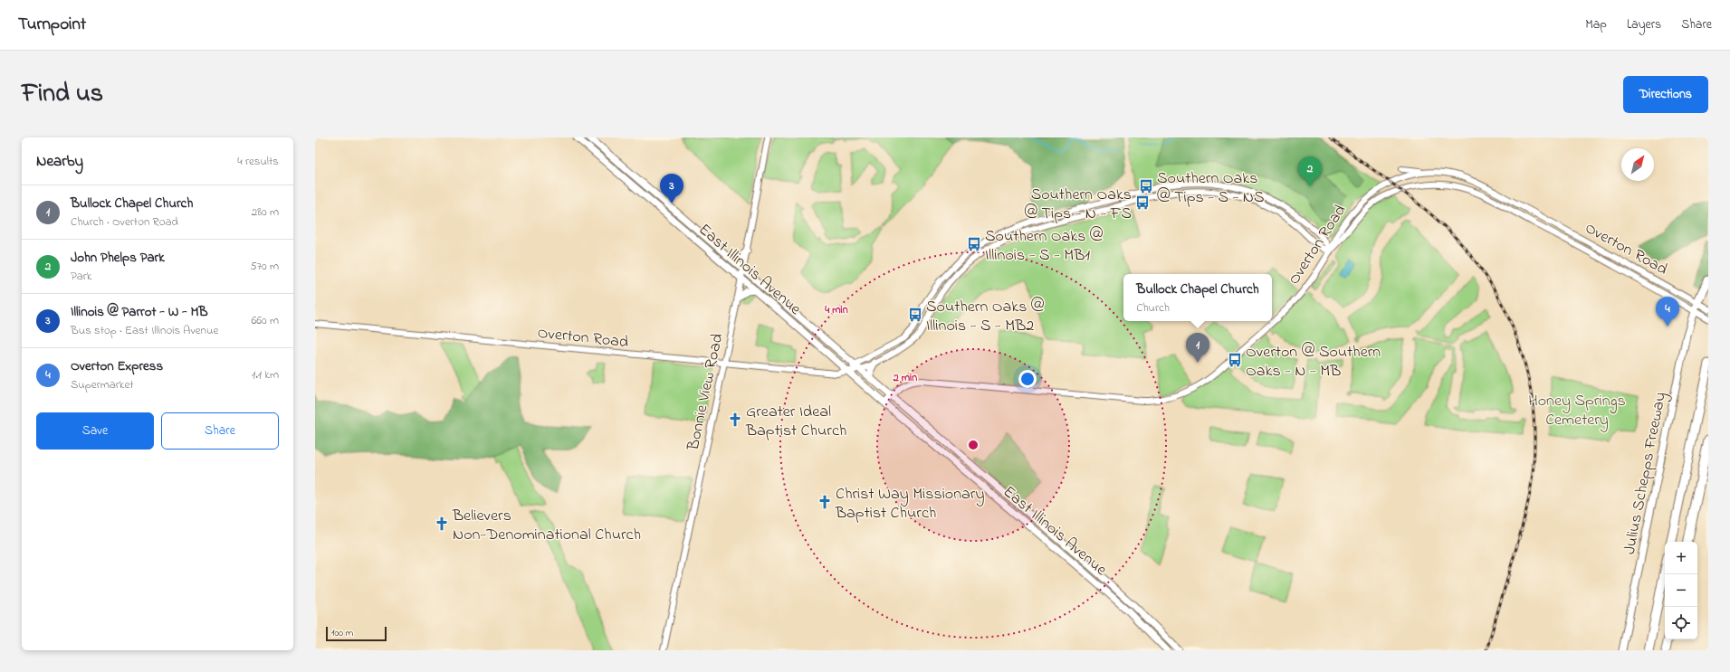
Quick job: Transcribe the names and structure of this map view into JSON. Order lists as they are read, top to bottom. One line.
{"streets":{"main road":["Overton Road","East Illinois Avenue","Julius Schepps Freeway"],"street":["Bonnie View Road"]},"crossings":[["Overton Road","East Illinois Avenue"],["Overton Road","Bonnie View Road"],["Overton Road","Julius Schepps Freeway"],["East Illinois Avenue","Bonnie View Road"]],"parks":["Honey Springs Cemetery"],"places":{"bus stop":["Southern Oaks @ Tips - S - NS","Southern Oaks @ Tips - N - FS","Southern Oaks @ Illinois - S - MB1","Southern Oaks @ Illinois - S - MB2","Overton @ Southern Oaks - N - MB"],"church":["Greater Ideal Baptist Church","Christ Way Missionary Baptist Church","Believers Non-Denominational Church"]},"scale_bar":"100 m","north":"top right","page":{"header":"Turnpoint","nav":["Map","Layers","Share"],"title":"Find us","buttons":["Directions",["Save","Share"]],"heading":["Nearby","4 results"],"pins":["2","3","4","1"],"list":[{"mark":"1","name":"Bullock Chapel Church","note":"Church · Overton Road","value":"280 m"},{"mark":"2","name":"John Phelps Park","note":"Park","value":"570 m"},{"mark":"3","name":"Illinois @ Parrot - W - MB","note":"Bus stop · East Illinois Avenue","value":"660 m"},{"mark":"4","name":"Overton Express","note":"Supermarket","value":"1.1 km"}],"popup":["Bullock Chapel Church","Church"],"map_buttons":["+","−"],"scale":"100 m"},"rings":["4 min","2 min"]}
